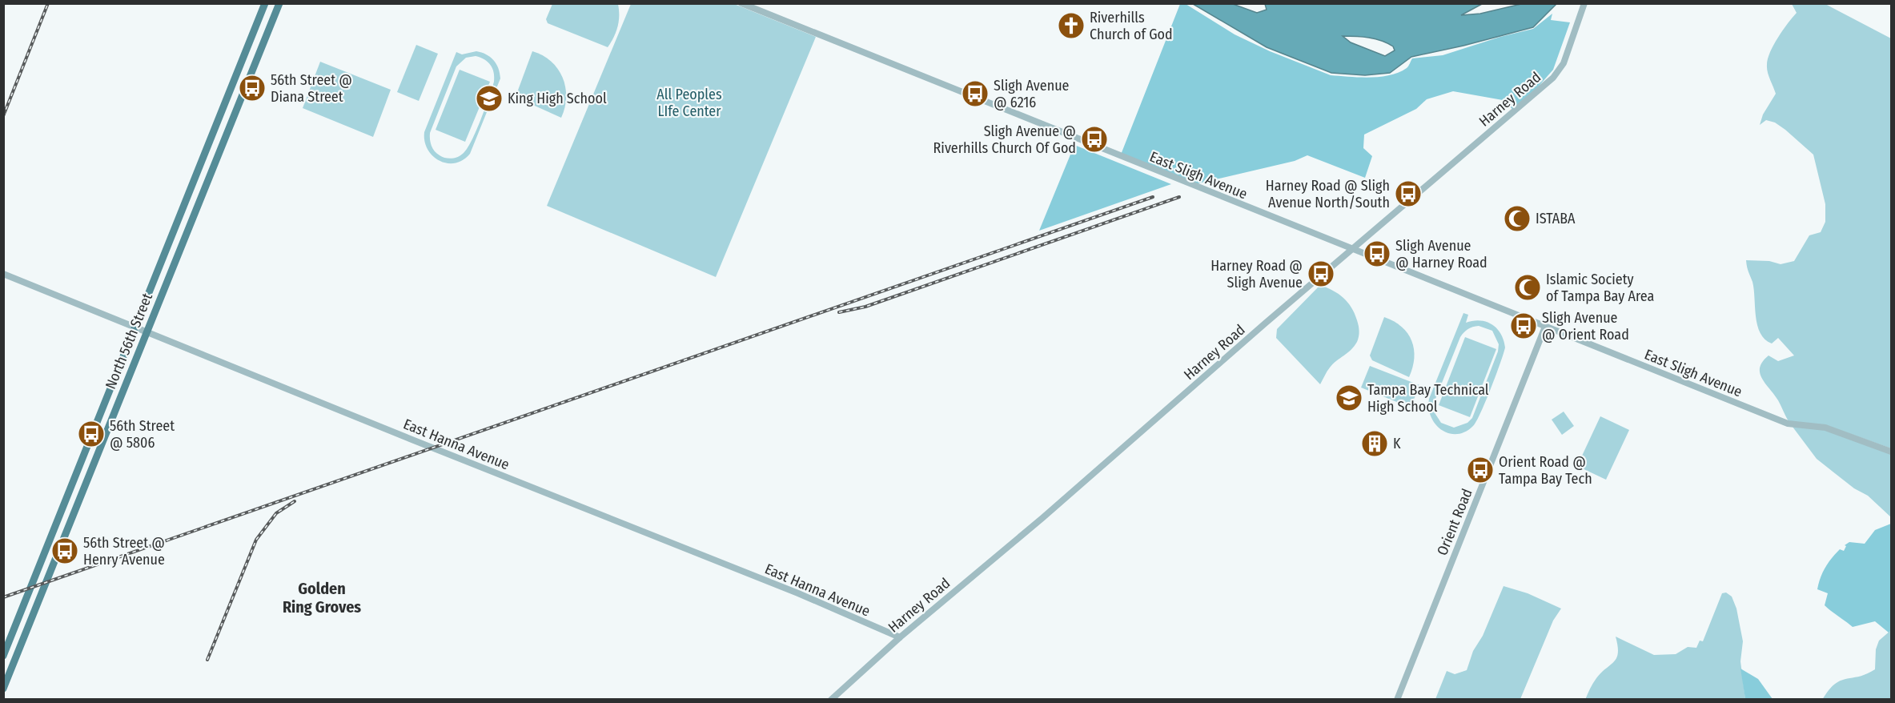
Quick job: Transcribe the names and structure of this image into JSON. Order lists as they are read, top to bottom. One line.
{"streets":{"main road":["North 56th Street"],"street":["Harney Road","East Sligh Avenue","East Hanna Avenue","Orient Road"]},"crossings":[["Harney Road","East Sligh Avenue"],["Harney Road","East Hanna Avenue"],["East Sligh Avenue","Orient Road"],["North 56th Street","East Hanna Avenue"]],"districts":["Golden Ring Groves"],"parks":["All Peoples LIfe Center"],"places":{"church":["Riverhills Church of God"],"bus stop":["56th Street @ Diana Street","Sligh Avenue @ 6216","Sligh Avenue @ Riverhills Church Of God","Harney Road @ Sligh Avenue North/South","Sligh Avenue @ Harney Road","Harney Road @ Sligh Avenue","Sligh Avenue @ Orient Road","56th Street @ 5806","Orient Road @ Tampa Bay Tech","56th Street @ Henry Avenue"],"school or university":["King High School","Tampa Bay Technical High School"],"mosque":["ISTABA","Islamic Society of Tampa Bay Area"],"building":["K"]}}
